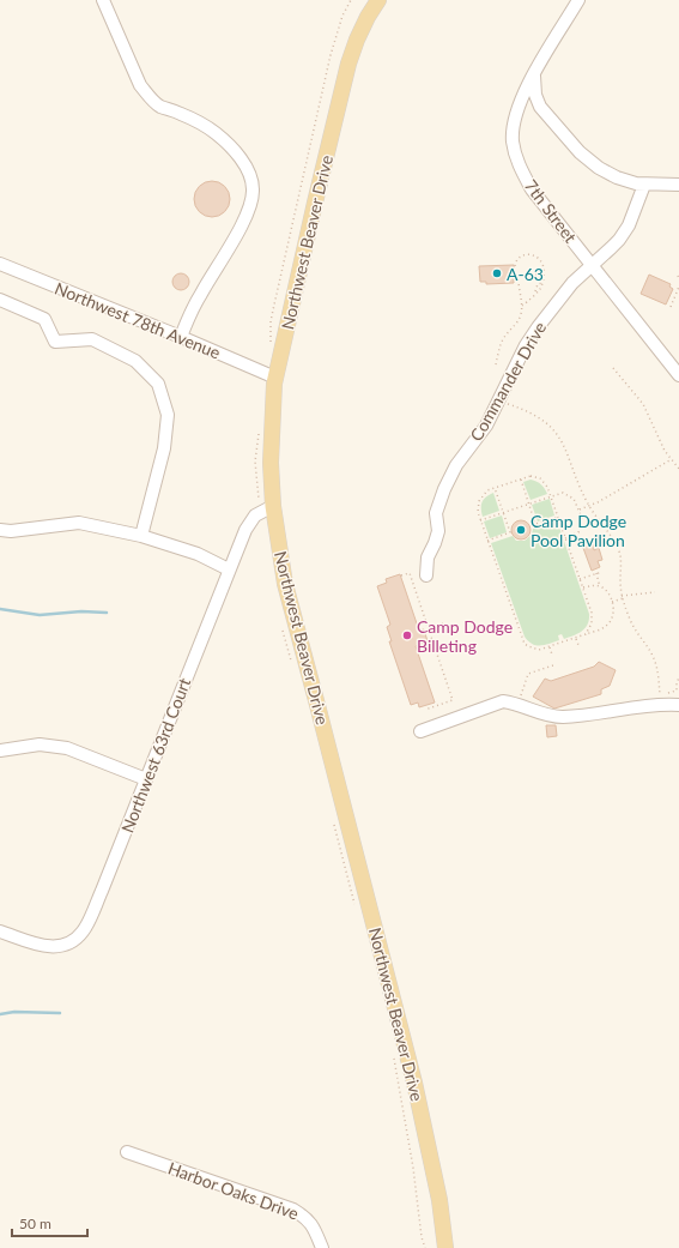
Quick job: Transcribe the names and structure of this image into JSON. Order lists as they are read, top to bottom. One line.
{"streets":{"main road":["Northwest Beaver Drive"],"street":["7th Street","Northwest 78th Avenue","Commander Drive","Northwest 63rd Court","Harbor Oaks Drive"]},"crossings":[["7th Street","Commander Drive"],["Northwest Beaver Drive","Northwest 78th Avenue"],["Northwest Beaver Drive","Northwest 63rd Court"]],"places":["A-63","Camp Dodge Pool Pavilion","Camp Dodge Billeting"],"scale_bar":"50 m"}
